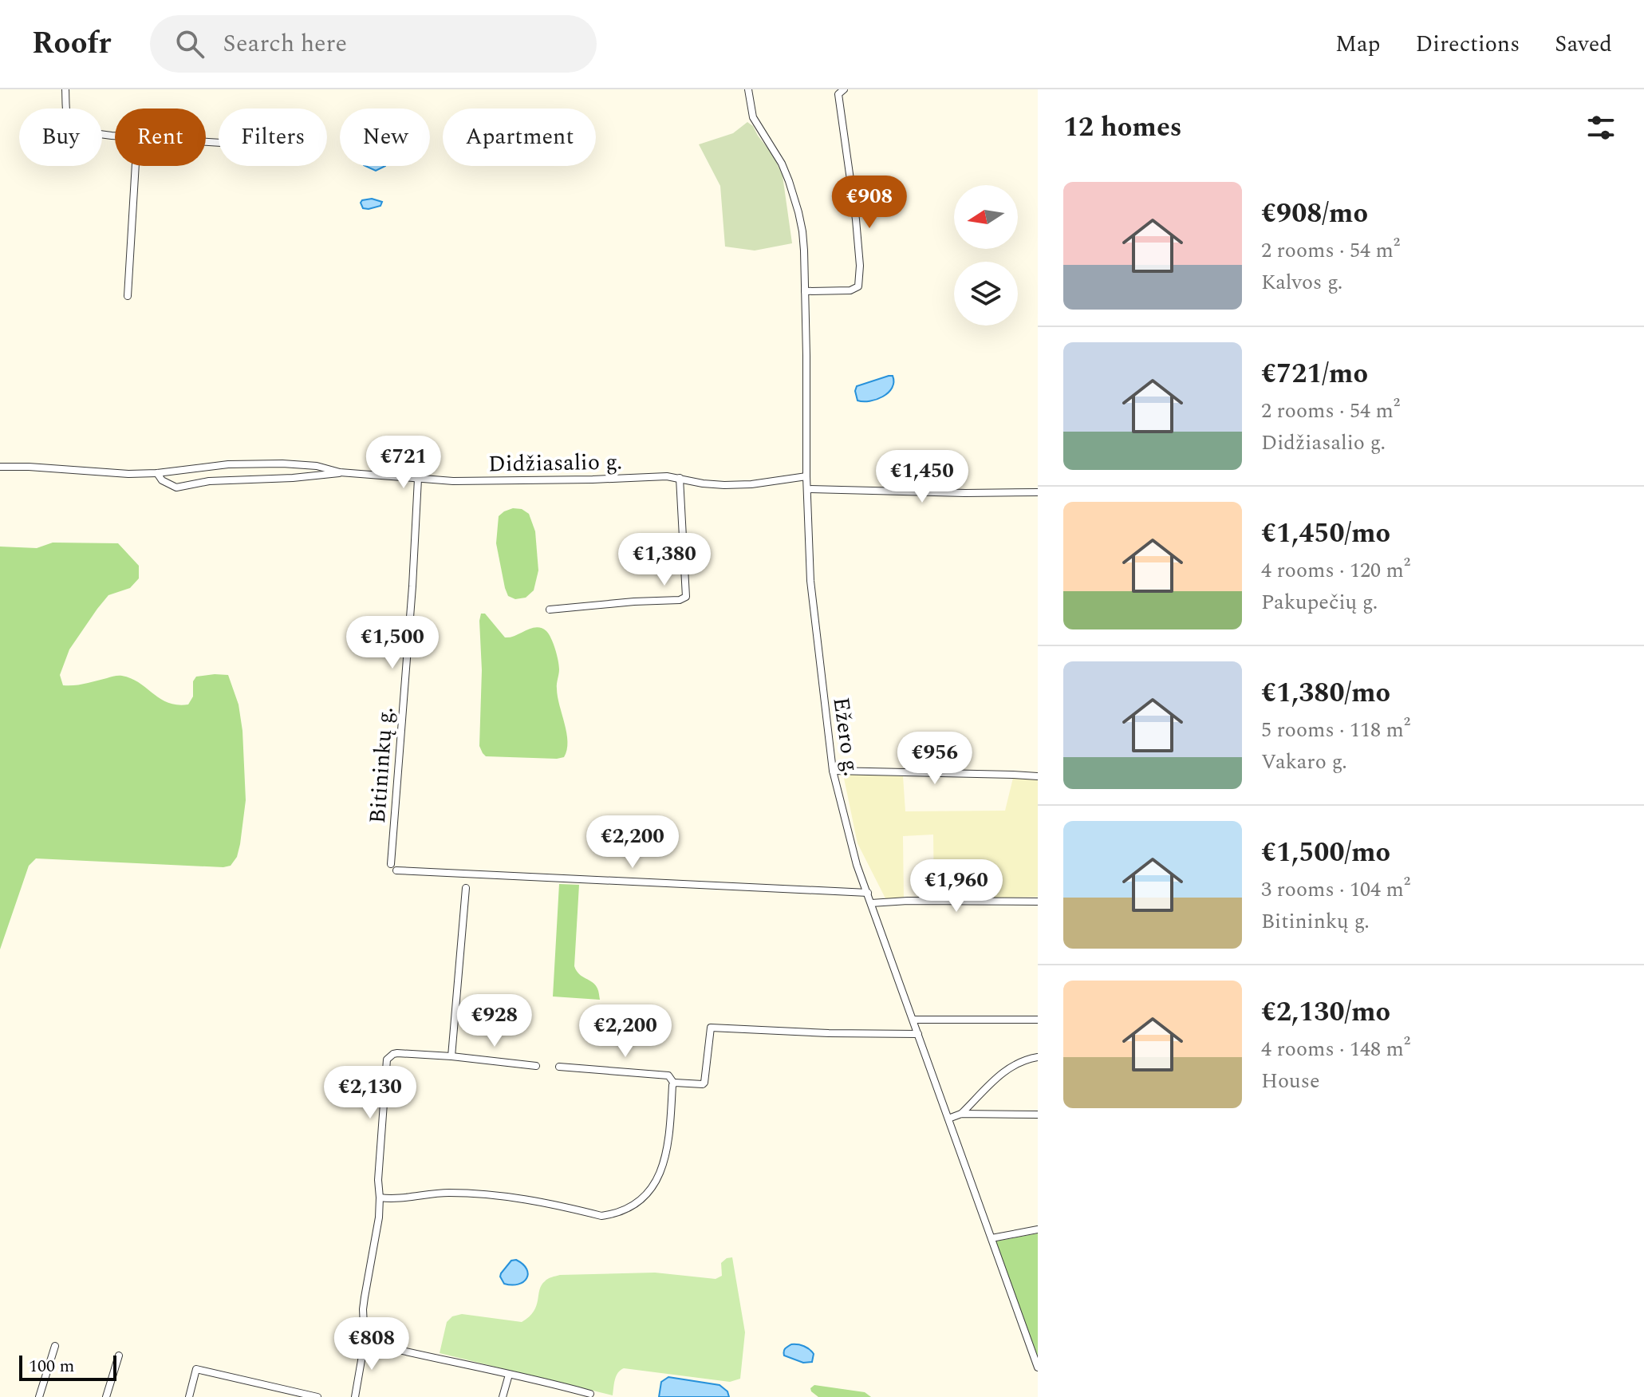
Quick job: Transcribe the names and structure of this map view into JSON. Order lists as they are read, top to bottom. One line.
{"streets":{"street":["Didžiasalio g.","Ežero g.","Bitininkų g."]},"crossings":[["Didžiasalio g.","Ežero g."],["Didžiasalio g.","Bitininkų g."],["Ežero g.","Bitininkų g."]],"scale_bar":"100 m","north":"left","page":{"header":"Roofr","search":"Search here","nav":["Map","Directions","Saved"],"heading":"12 homes","chip":["Buy","Rent","Filters","New","Apartment"],"list":[{"name":"€908/mo","note":"2 rooms · 54 m² · Kalvos g."},{"name":"€721/mo","note":"2 rooms · 54 m² · Didžiasalio g."},{"name":"€1,450/mo","note":"4 rooms · 120 m² · Pakupečių g."},{"name":"€1,380/mo","note":"5 rooms · 118 m² · Vakaro g."},{"name":"€1,500/mo","note":"3 rooms · 104 m² · Bitininkų g."},{"name":"€2,130/mo","note":"4 rooms · 148 m² · House"}],"price":["€908","€721","€1,450","€1,380","€1,500","€956","€2,200","€1,960","€928","€2,200","€2,130","€808"],"scale":"100 m"}}
